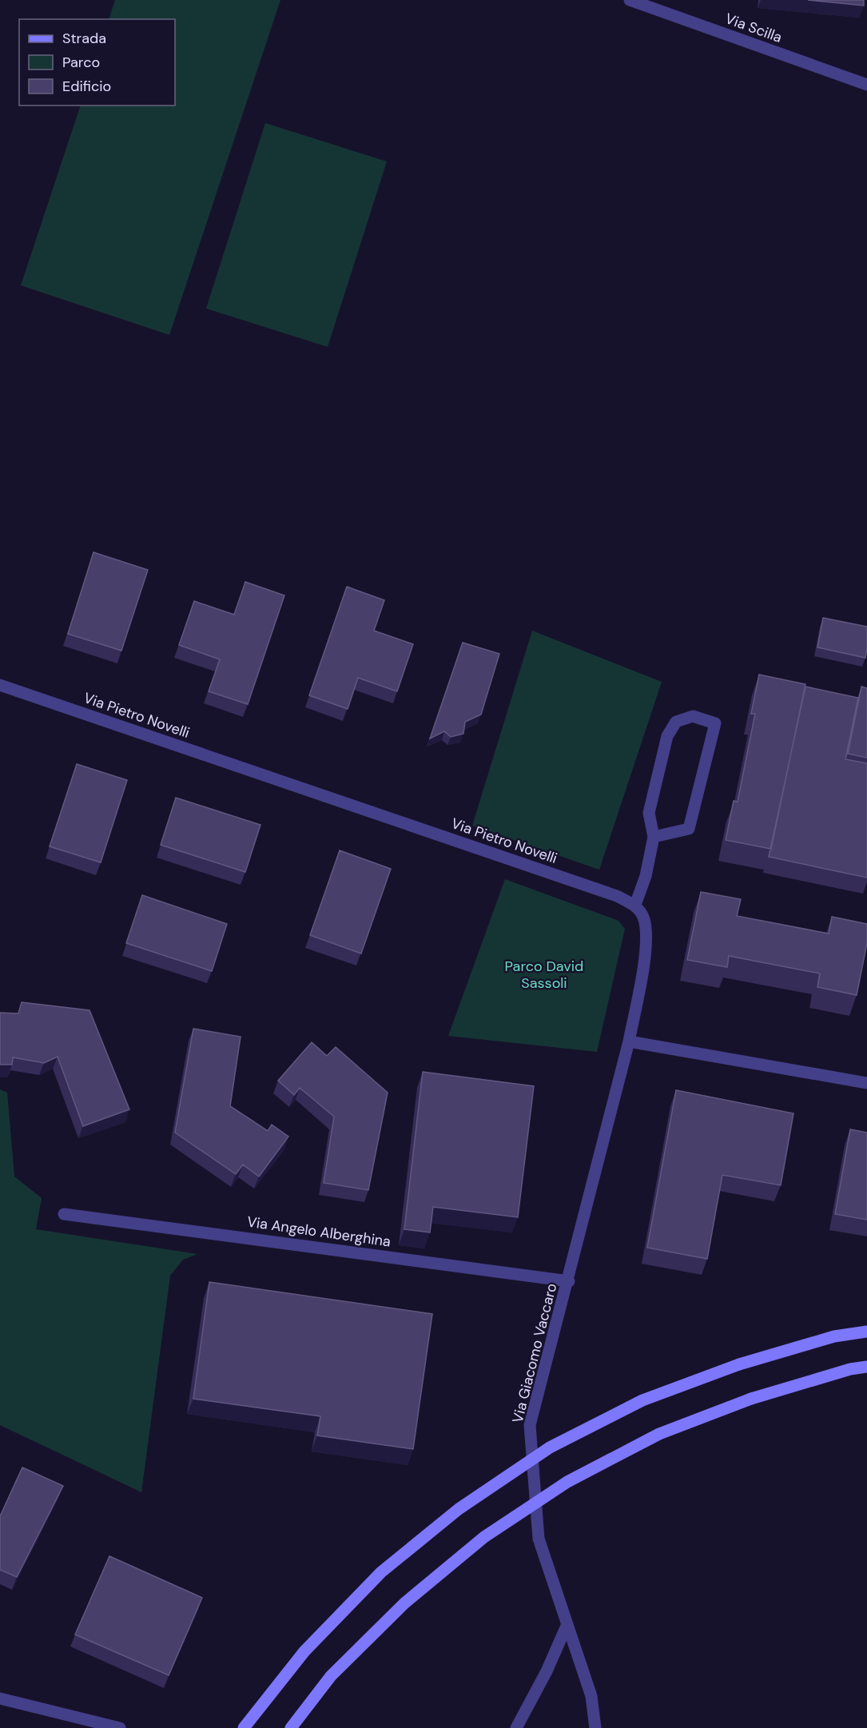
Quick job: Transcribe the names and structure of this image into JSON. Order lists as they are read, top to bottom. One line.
{"streets":{"street":["Via Scilla","Via Pietro Novelli","Via Angelo Alberghina","Via Giacomo Vaccaro"]},"crossings":[["Via Angelo Alberghina","Via Giacomo Vaccaro"]],"parks":["Parco David Sassoli"],"legend":["Strada","Parco","Edificio"]}
